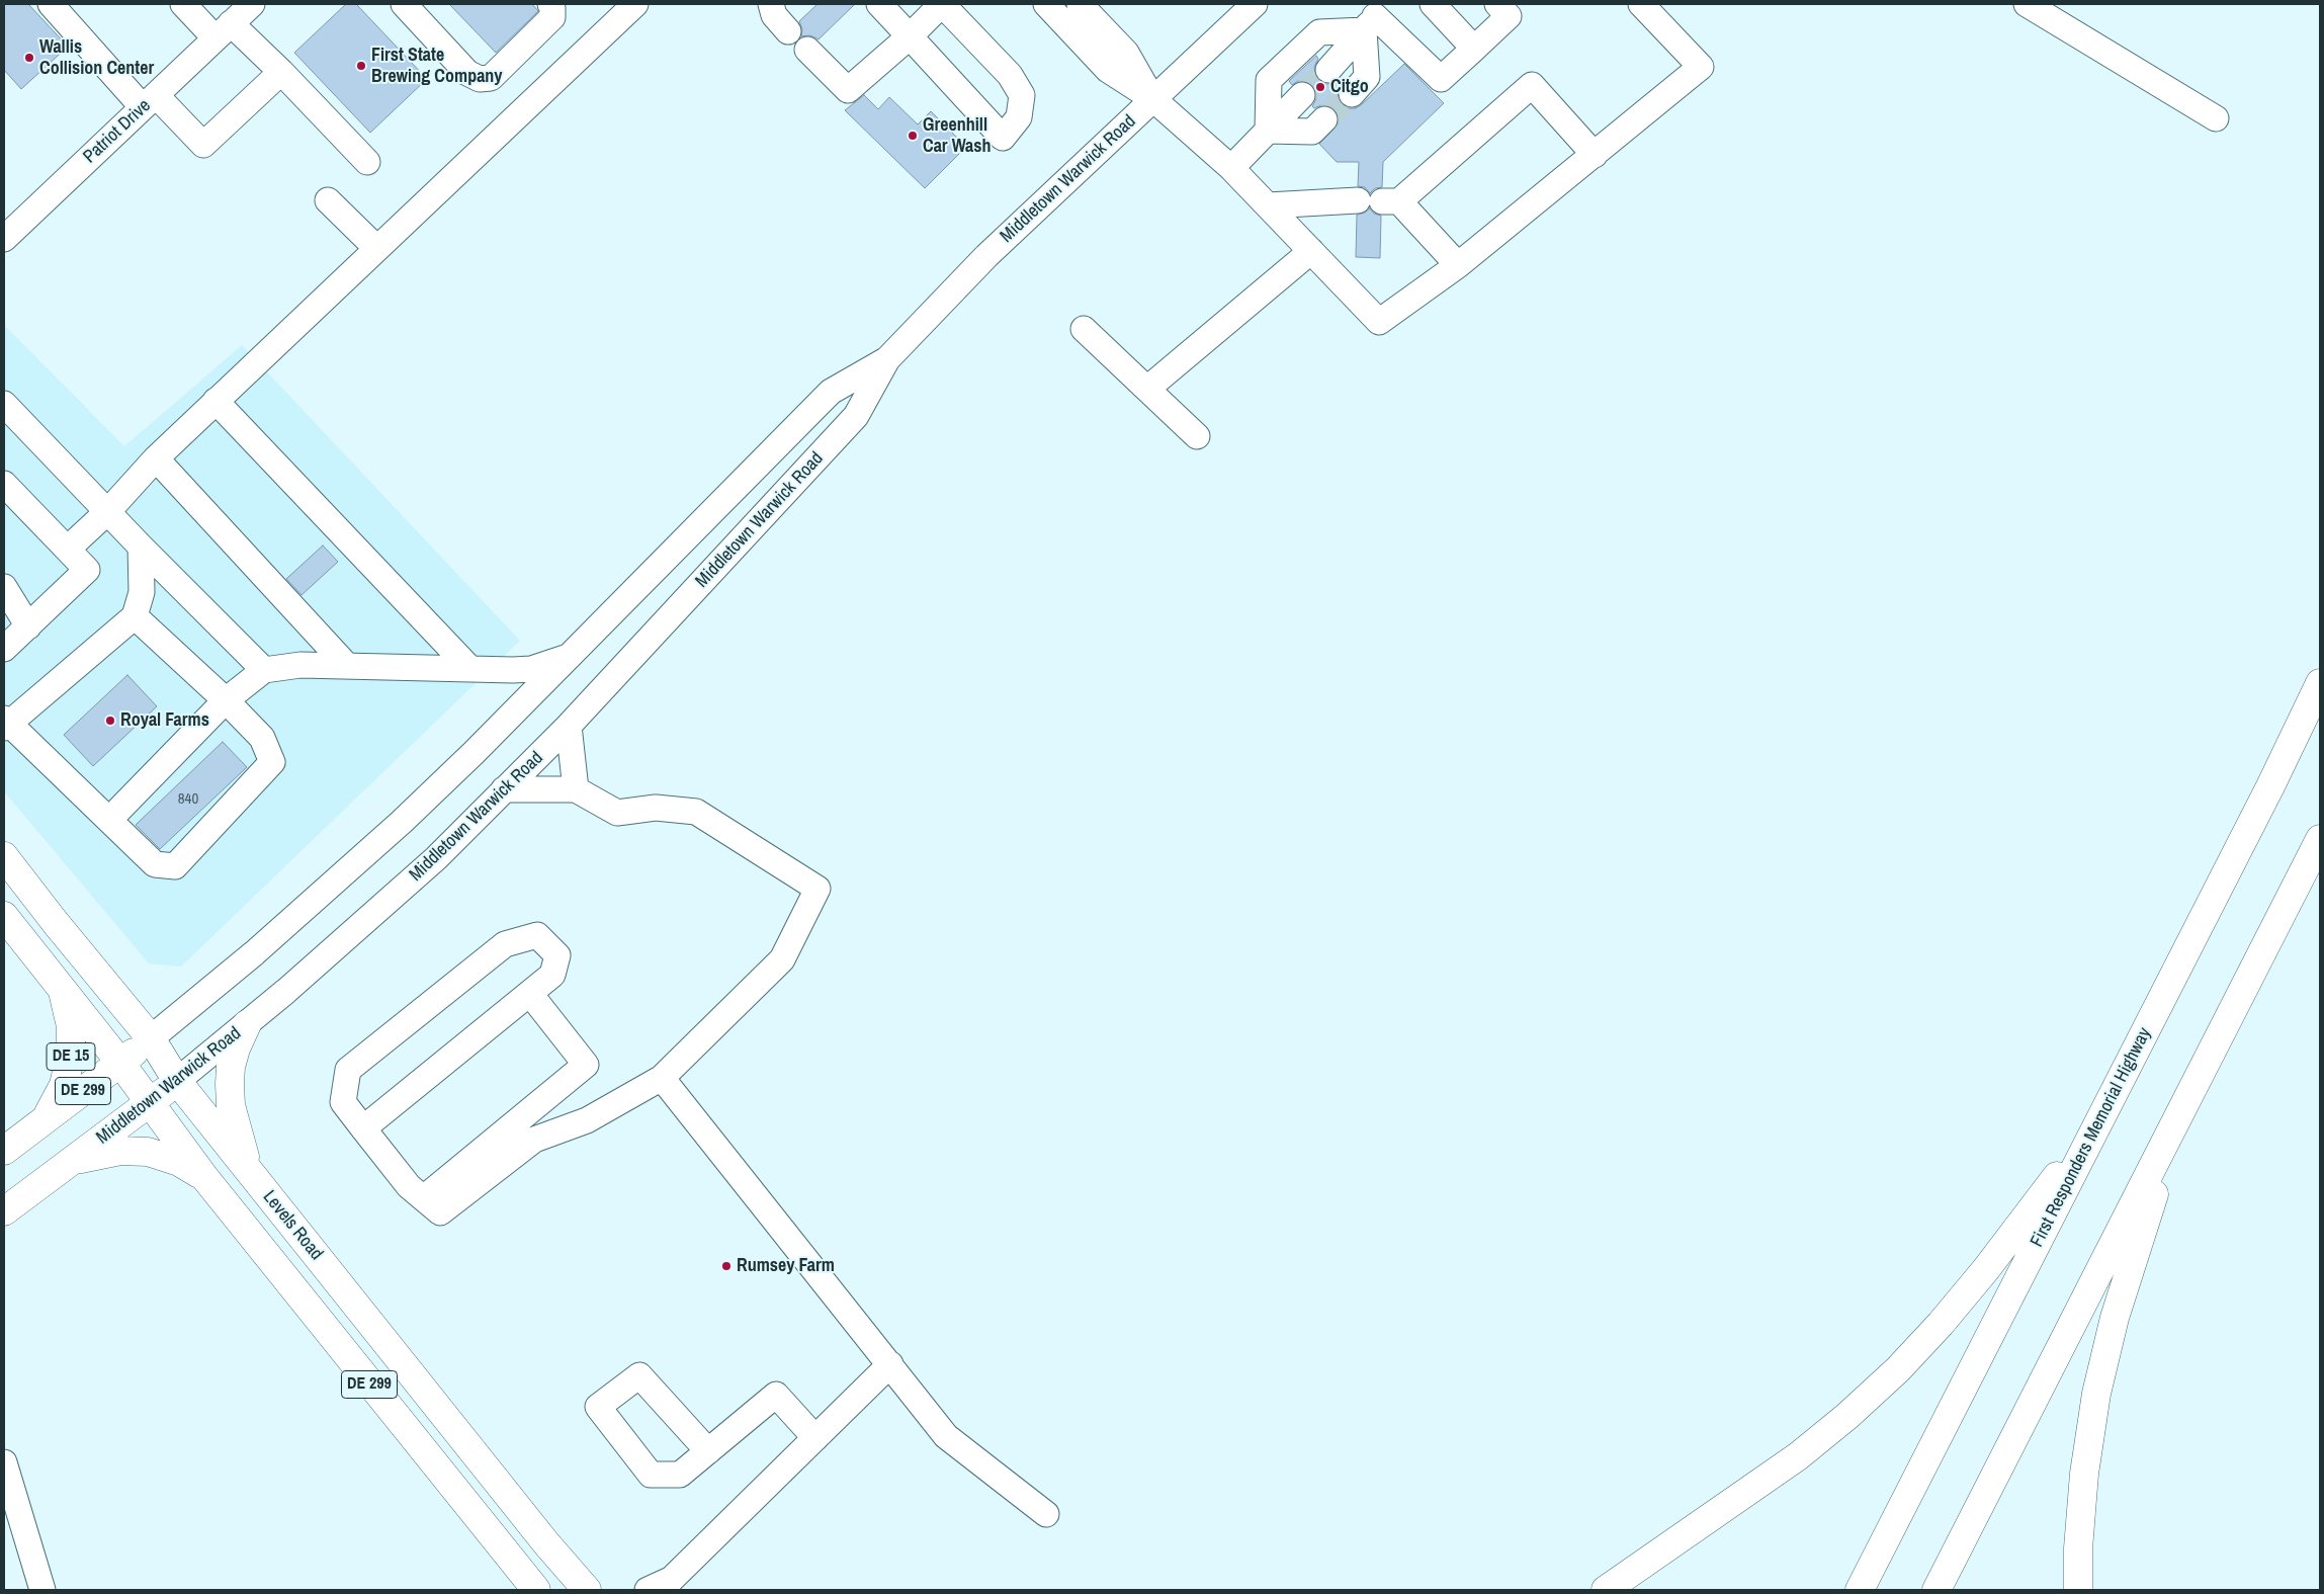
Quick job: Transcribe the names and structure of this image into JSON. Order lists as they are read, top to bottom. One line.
{"streets":{"main road":["Middletown Warwick Road","DE 15","DE 299","First Responders Memorial Highway","Levels Road"],"street":["Patriot Drive"]},"crossings":[["Middletown Warwick Road","DE 15"],["Middletown Warwick Road","DE 299"],["Middletown Warwick Road","Levels Road"],["DE 15","DE 299"]],"places":["Wallis Collision Center","First State Brewing Company","Citgo","Greenhill Car Wash","Royal Farms","Rumsey Farm"],"house_numbers":["840"]}
